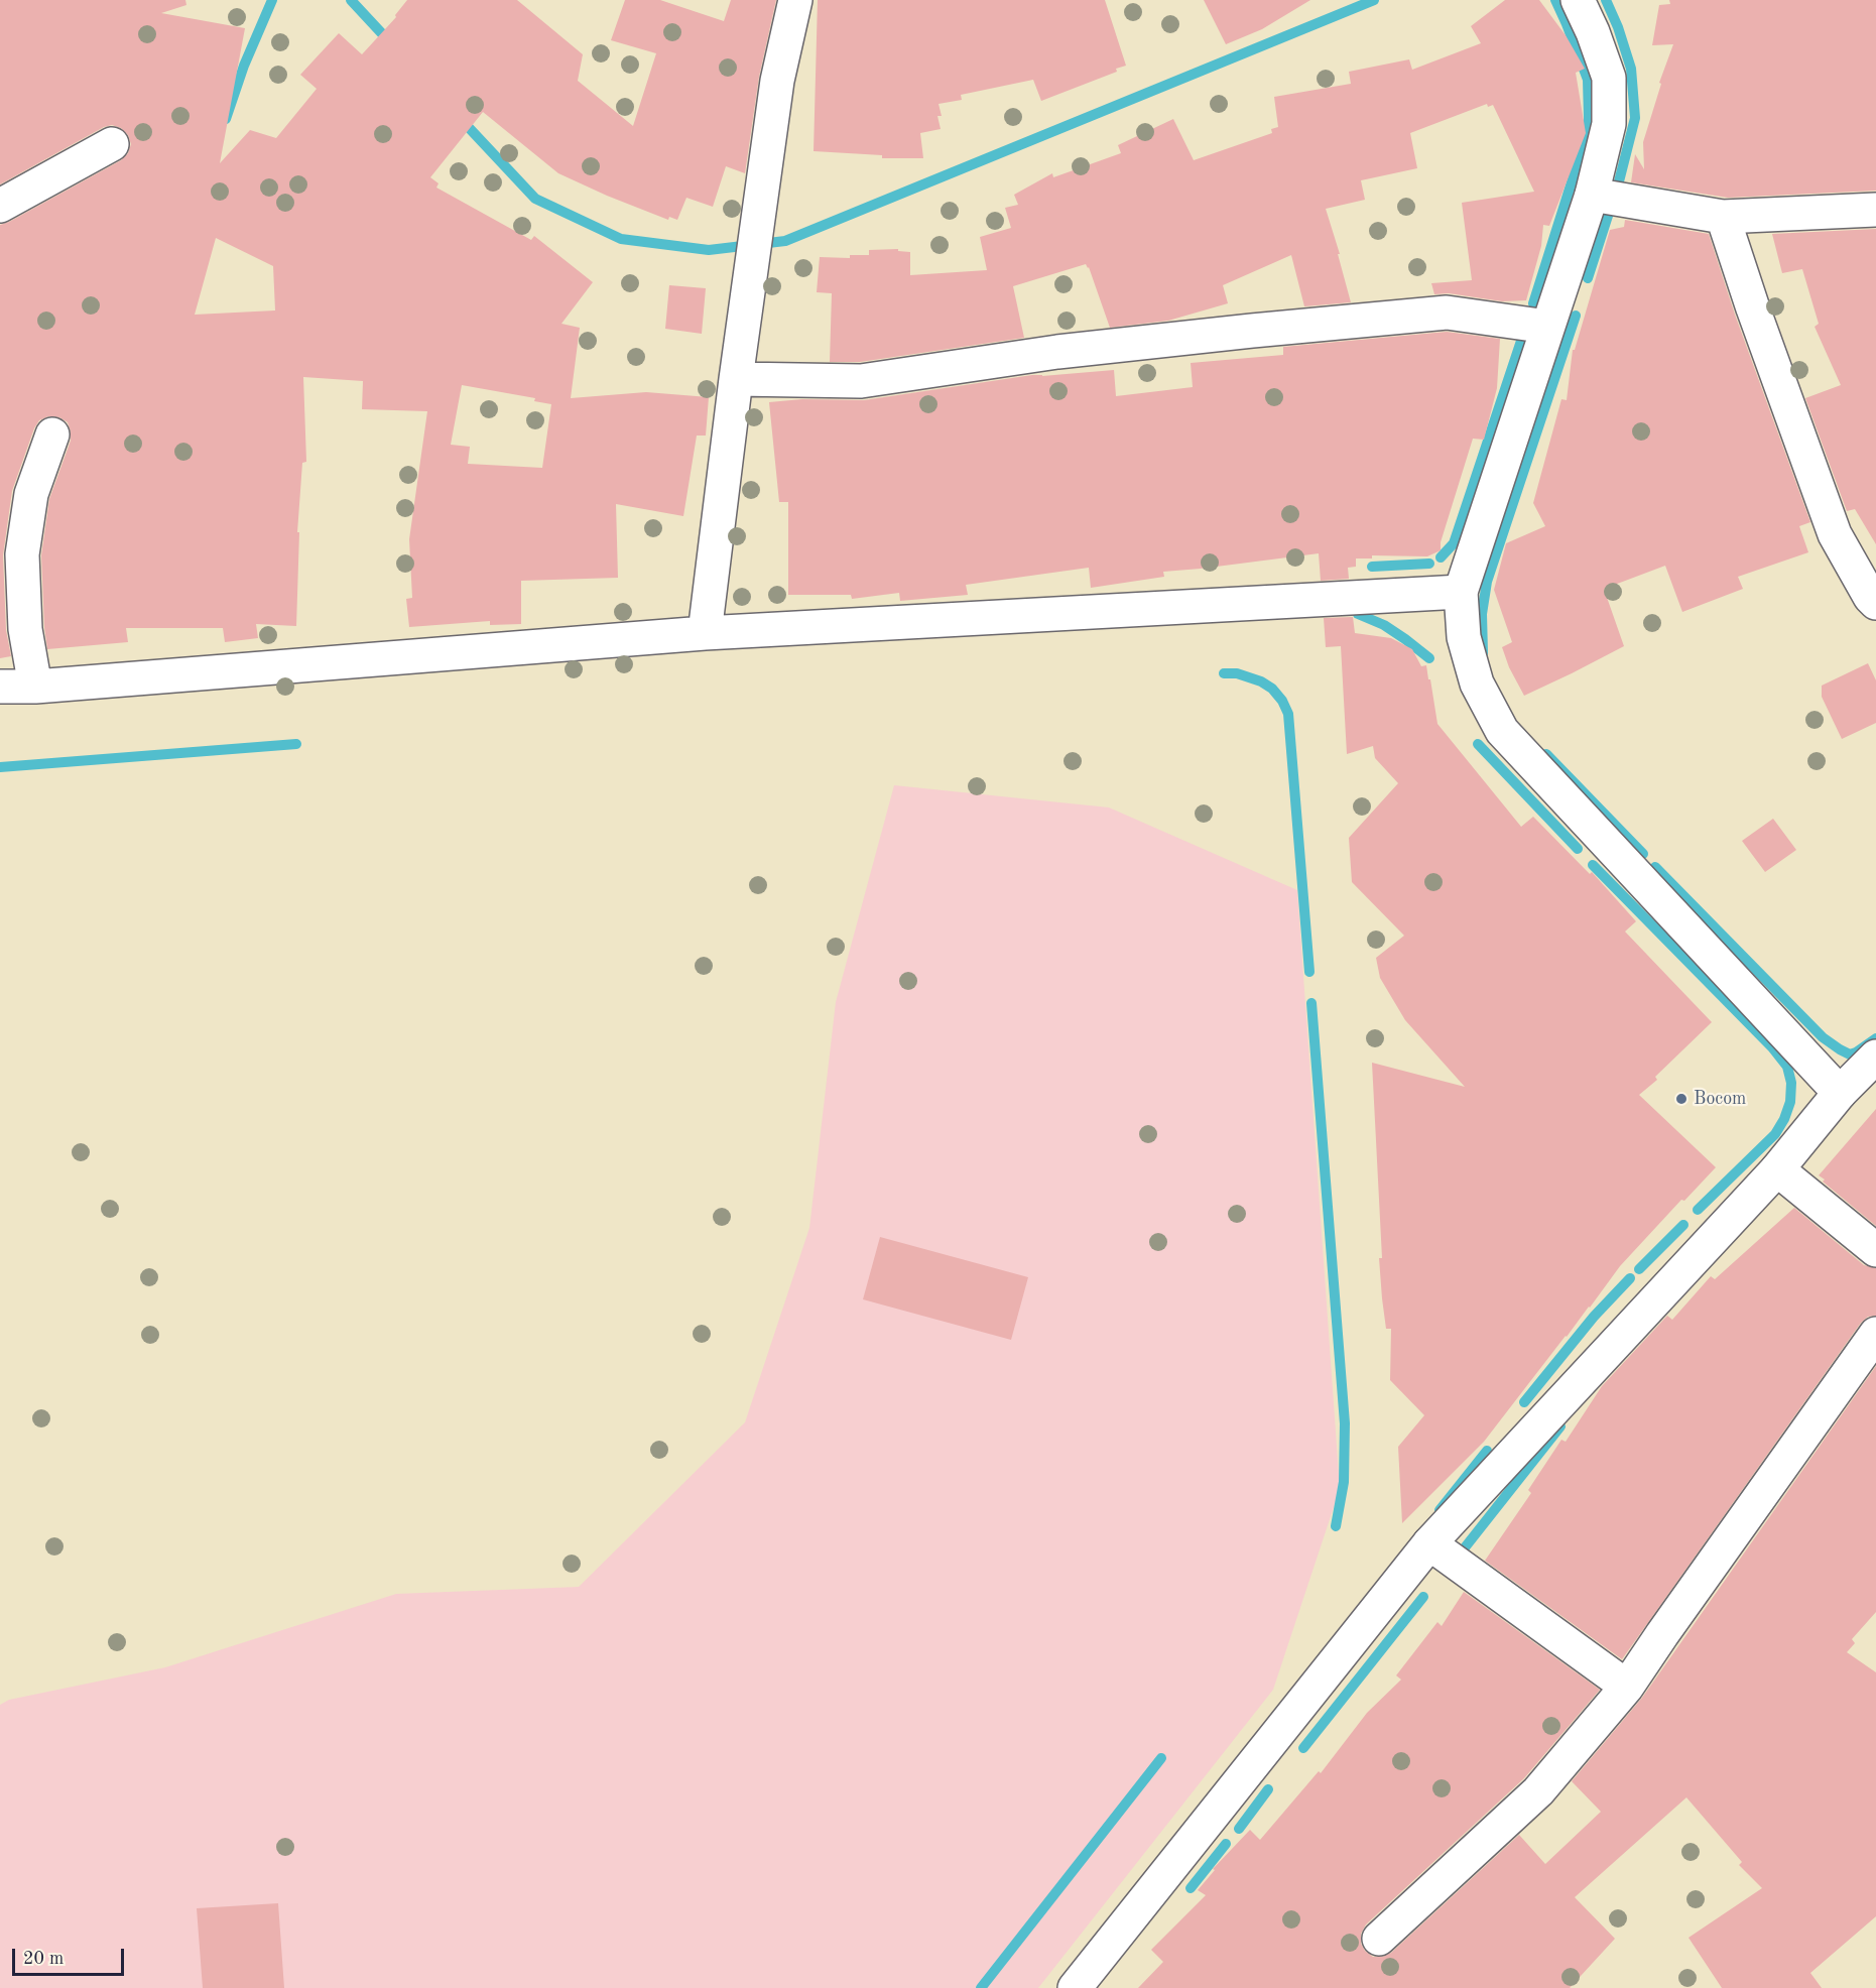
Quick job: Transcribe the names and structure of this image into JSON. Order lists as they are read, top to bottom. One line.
{"places":["Bocom"],"scale_bar":"20 m"}
